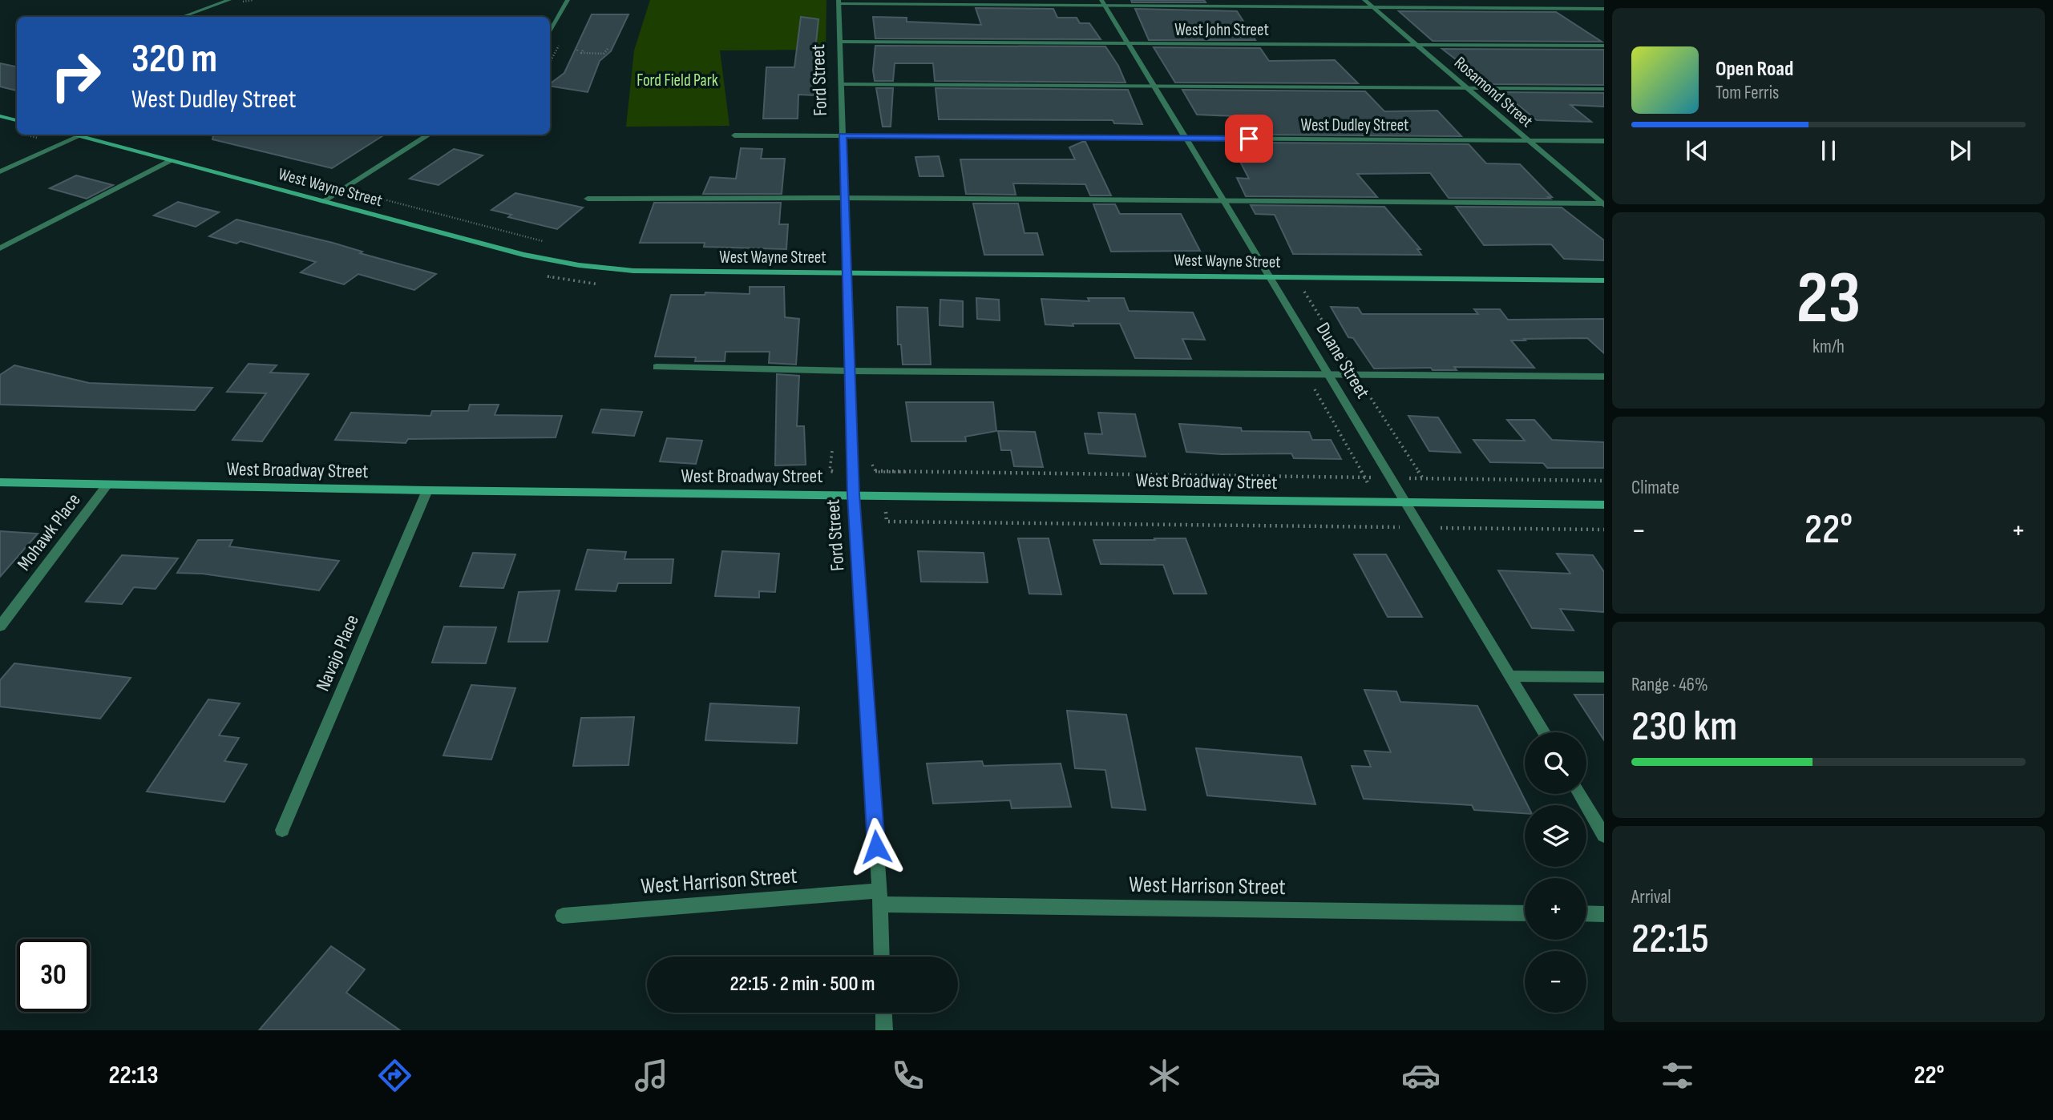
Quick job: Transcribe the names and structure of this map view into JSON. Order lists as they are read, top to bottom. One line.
{"streets":{"street":["West John Street","Ford Street","Rosamond Street","West Dudley Street","West Wayne Street","Duane Street","West Broadway Street","Mohawk Place","Navajo Place","West Harrison Street"]},"crossings":[["West John Street","Ford Street"],["West John Street","Rosamond Street"],["West John Street","Duane Street"],["Ford Street","West Dudley Street"],["Ford Street","West Wayne Street"],["Ford Street","West Broadway Street"],["Ford Street","West Harrison Street"],["Rosamond Street","West Dudley Street"],["West Dudley Street","Duane Street"],["West Wayne Street","Duane Street"],["Duane Street","West Broadway Street"],["West Broadway Street","Mohawk Place"],["West Broadway Street","Navajo Place"]],"parks":["Ford Field Park"],"page":{"turn":["320 m","West Dudley Street"],"song":["Open Road","Tom Ferris"],"tile":[["23","km/h"],"Climate",["Range · 46%","230 km"],["Arrival","22:15"]],"heat":["−","22°","+"],"map_buttons":["+","−"],"limit":"30","trip":"22:15 · 2 min · 500 m","tabs":["22:13","22°"]}}
